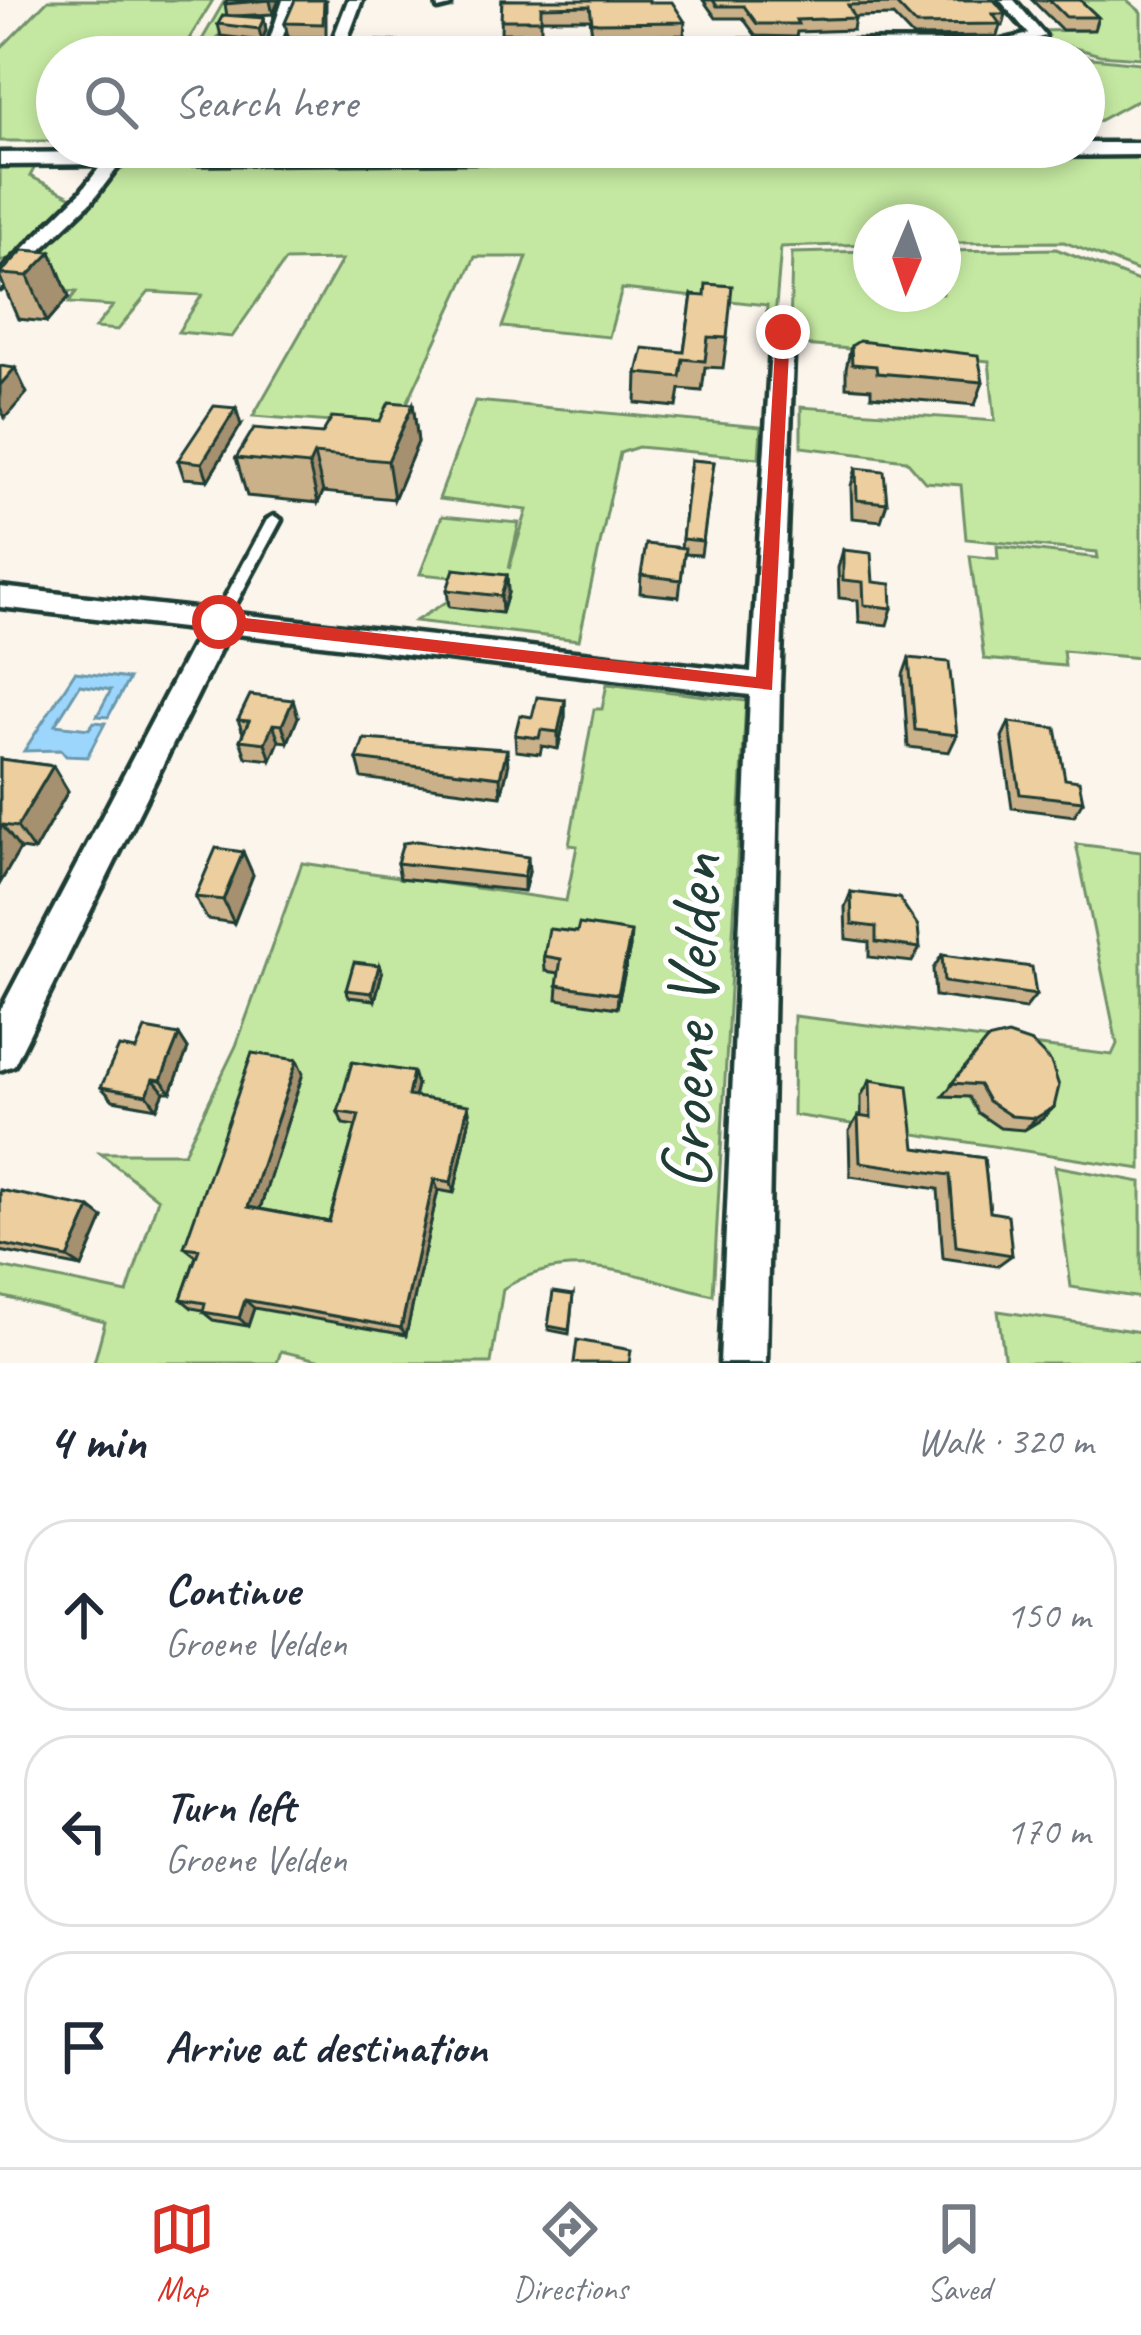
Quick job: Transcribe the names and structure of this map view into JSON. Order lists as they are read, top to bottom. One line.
{"streets":{"street":["Groene Velden"]},"north":"bottom","page":{"search":"Search here","heading":["4 min","Walk · 320 m"],"list":[["Continue","Groene Velden","150 m"],["Turn left","Groene Velden","170 m"],"Arrive at destination"],"nav":["Map","Directions","Saved"]}}
